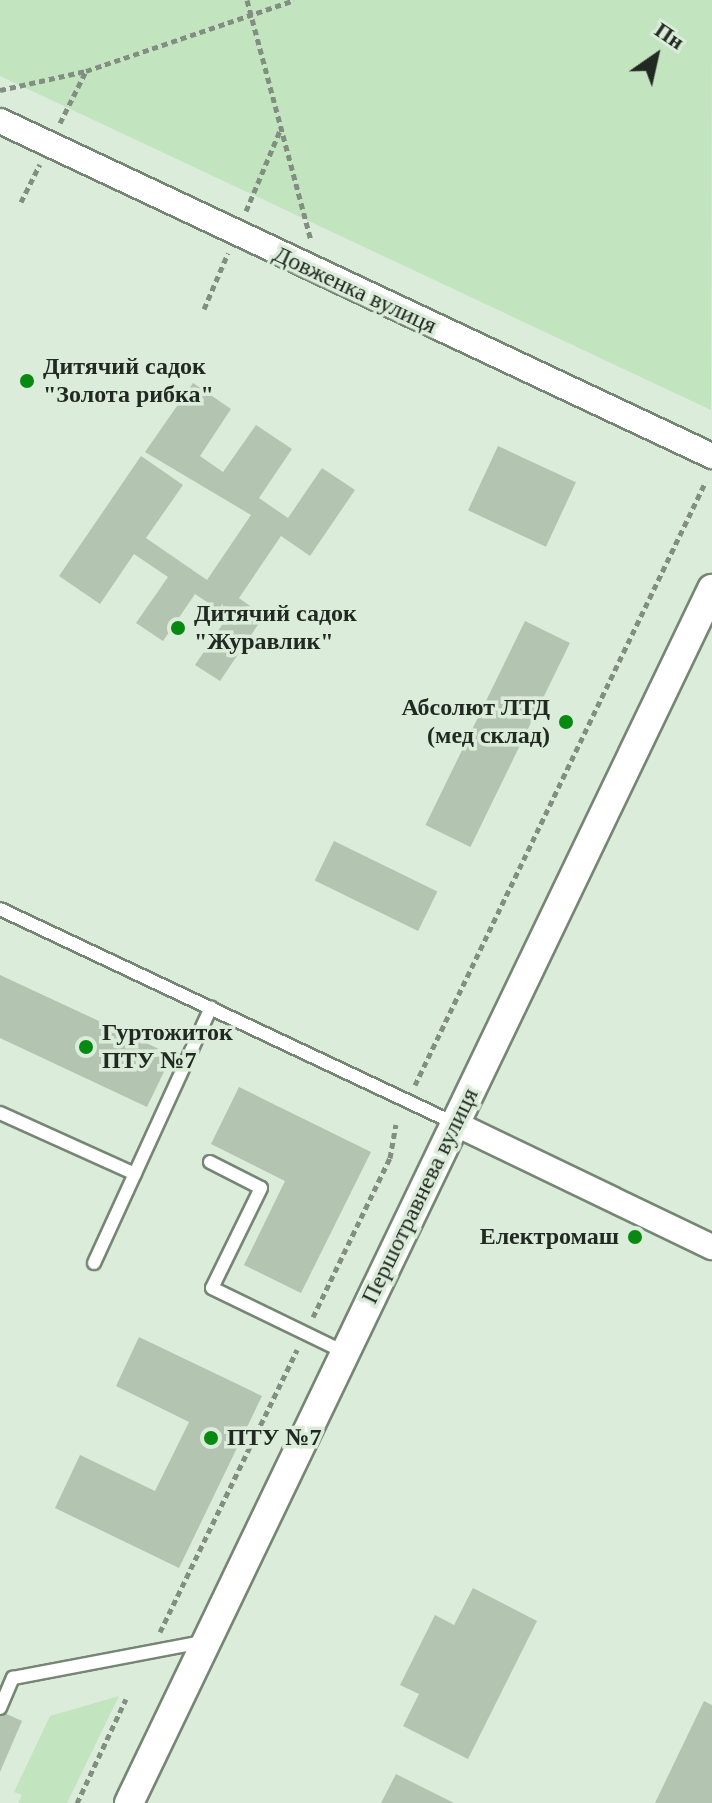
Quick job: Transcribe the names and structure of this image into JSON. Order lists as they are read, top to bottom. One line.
{"streets":{"street":["Довженка вулиця","Першотравнева вулиця"]},"places":["Дитячий садок \"Золота рибка\"","Дитячий садок \"Журавлик\"","Абсолют ЛТД (мед склад)","Гуртожиток ПТУ №7","Електромаш","ПТУ №7"],"north":"top right"}
